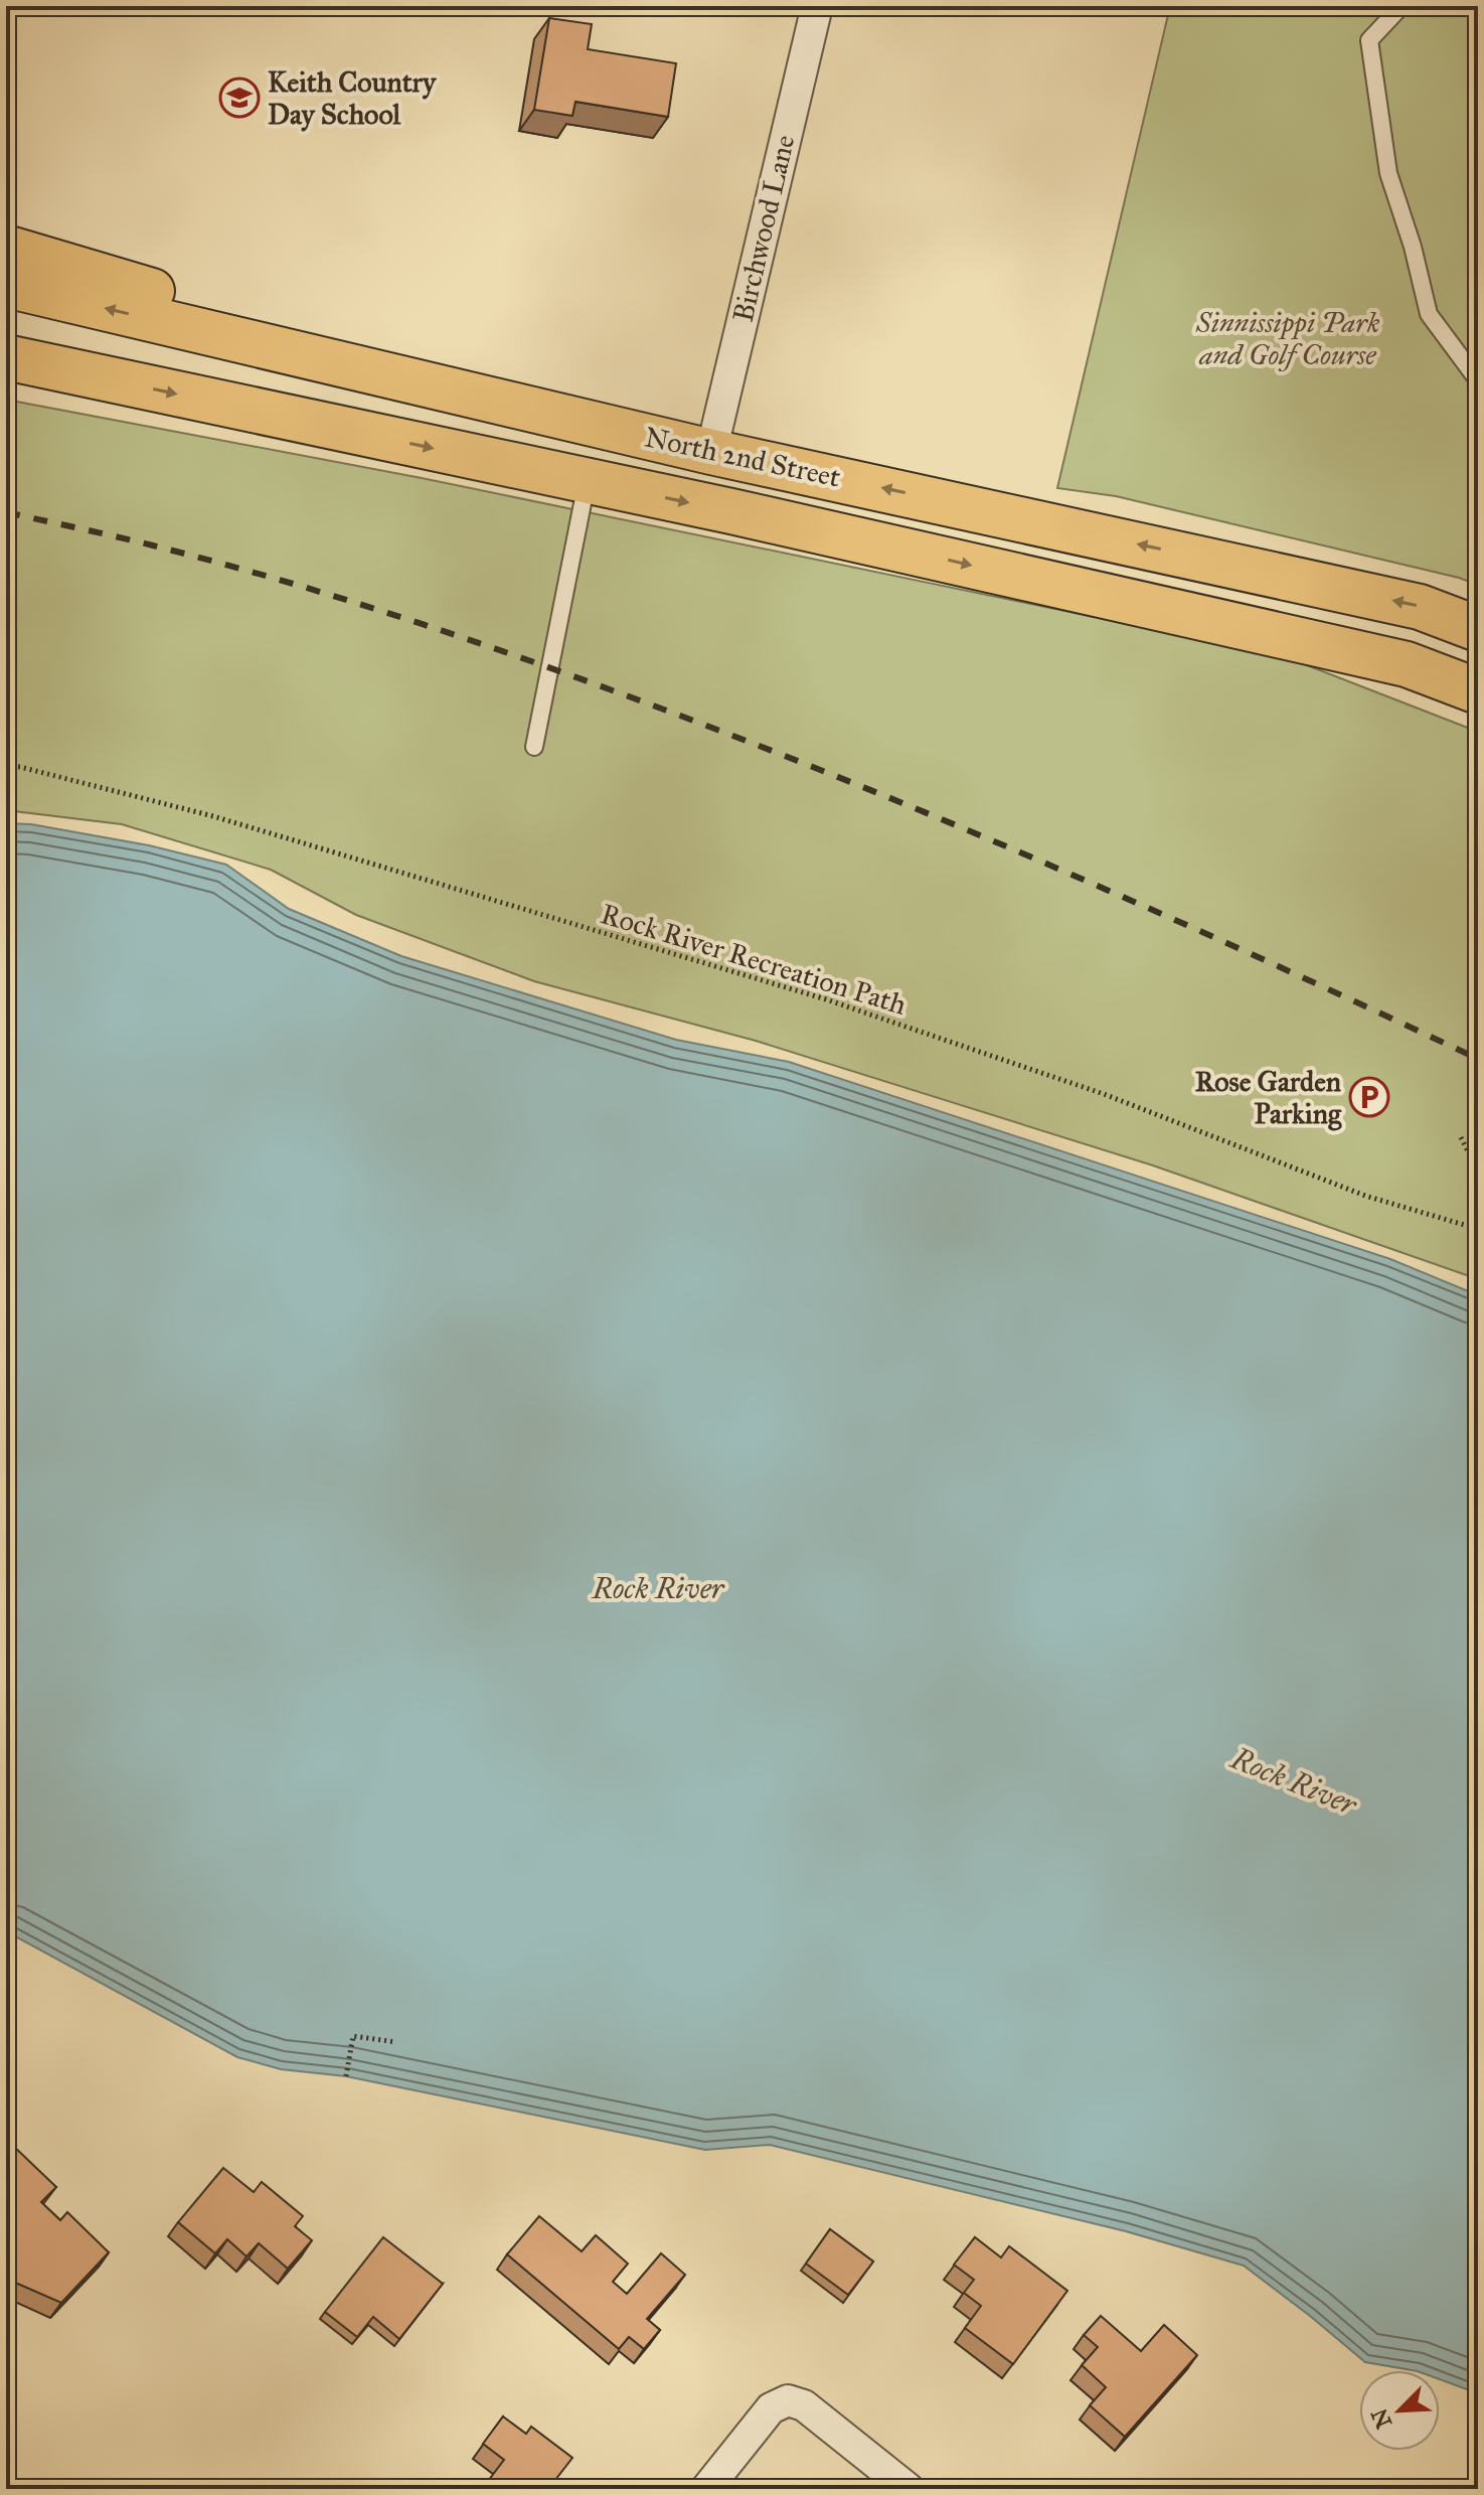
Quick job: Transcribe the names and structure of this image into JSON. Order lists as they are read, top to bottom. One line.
{"streets":{"main road":["North 2nd Street"],"street":["Birchwood Lane"],"path":["Rock River Recreation Path"]},"crossings":[["Birchwood Lane","North 2nd Street"]],"water":["Rock River"],"parks":["Sinnissippi Park and Golf Course"],"places":{"school or university":["Keith Country Day School"],"parking":["Rose Garden Parking"]},"north":"bottom left"}
